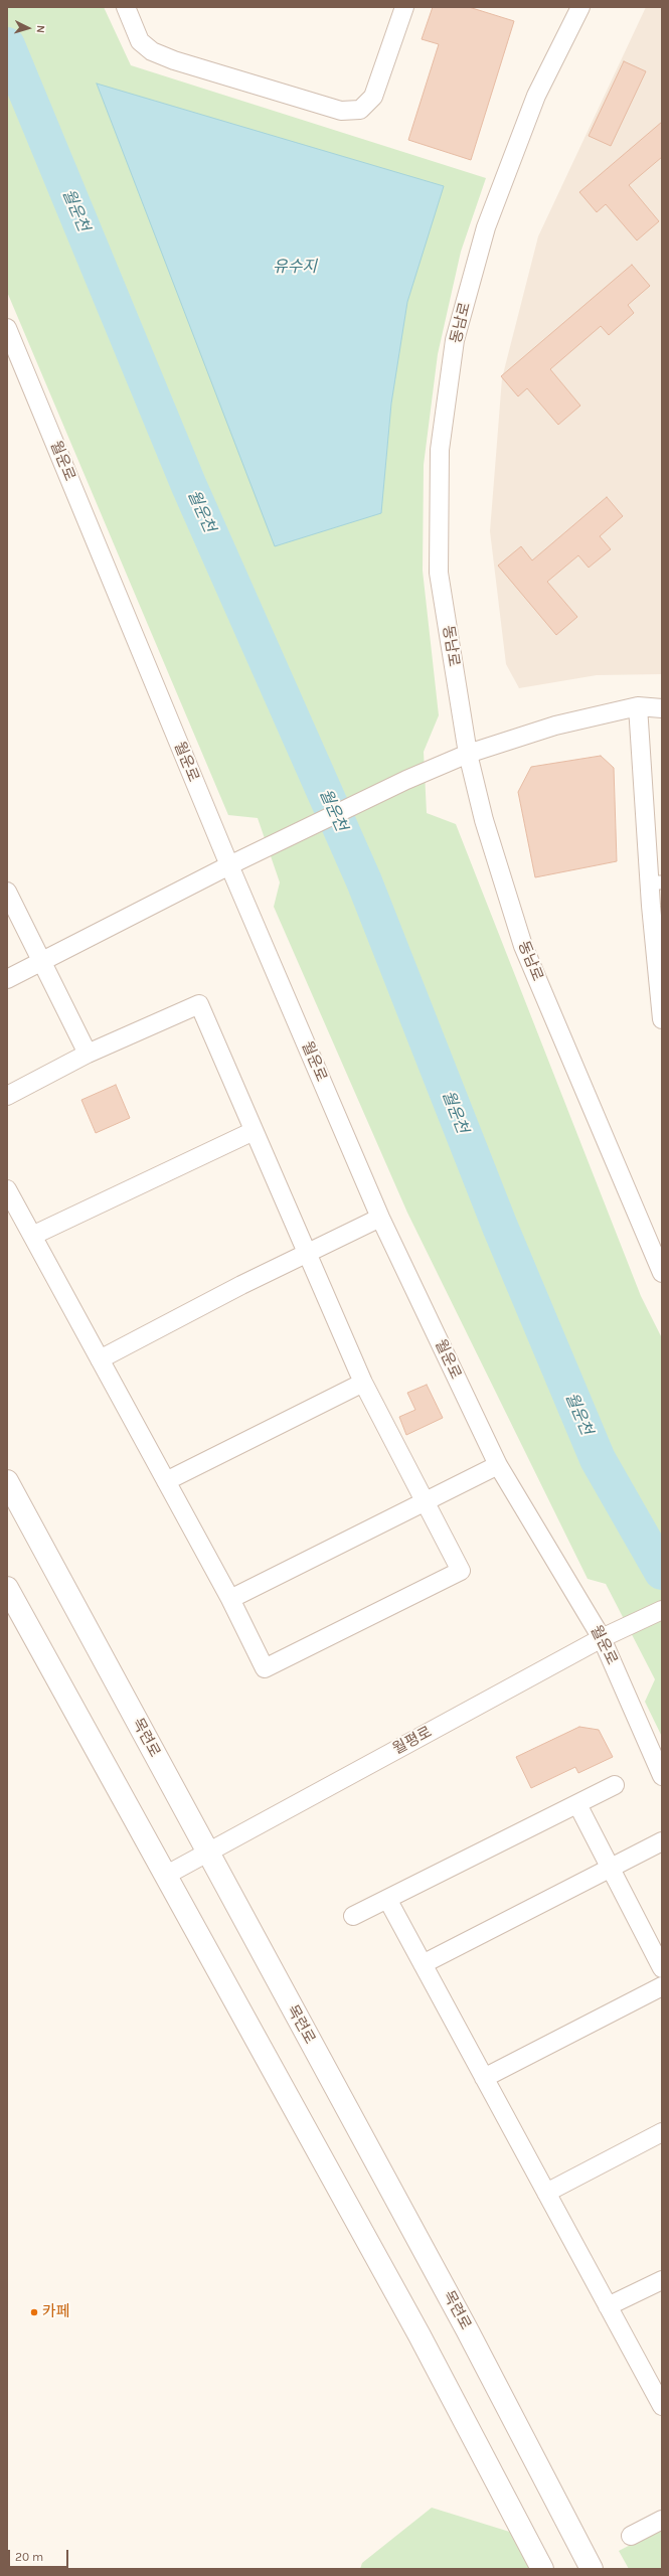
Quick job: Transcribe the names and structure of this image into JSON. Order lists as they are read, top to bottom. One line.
{"streets":{"street":["동남로","월운로","목련로","월평로"]},"crossings":[["월운로","월평로"],["목련로","월평로"]],"water":["월운천","유수지"],"places":["카페"],"scale_bar":"20 m","north":"right"}
